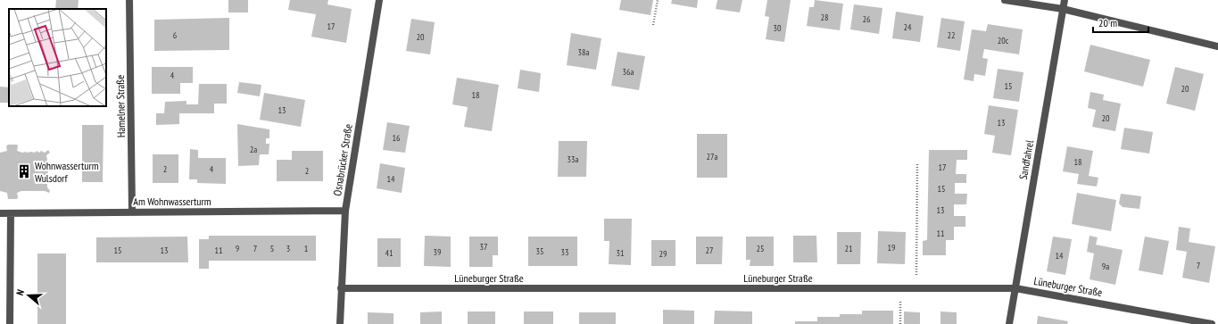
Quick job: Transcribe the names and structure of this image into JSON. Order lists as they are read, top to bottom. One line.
{"streets":{"street":["Hamelner Straße","Osnabrücker Straße","Sandfahrel","Am Wohnwasserturm","Lüneburger Straße"]},"crossings":[["Hamelner Straße","Am Wohnwasserturm"],["Osnabrücker Straße","Am Wohnwasserturm"],["Osnabrücker Straße","Lüneburger Straße"],["Sandfahrel","Lüneburger Straße"]],"places":{"building":["Wohnwasserturm Wulsdorf"]},"house_numbers":["28","26","17","24","30","6","22","20","20c","38a","36a","4","15","20","18","13","20","13","16","2a","27a","33a","18","17","2","4","2","14","15","13","11","37","19","9","7","5","3","1","25","21","15","13","11","27","35","39","33","41","31","29","14","7","9a"],"scale_bar":"20 m","north":"left"}
